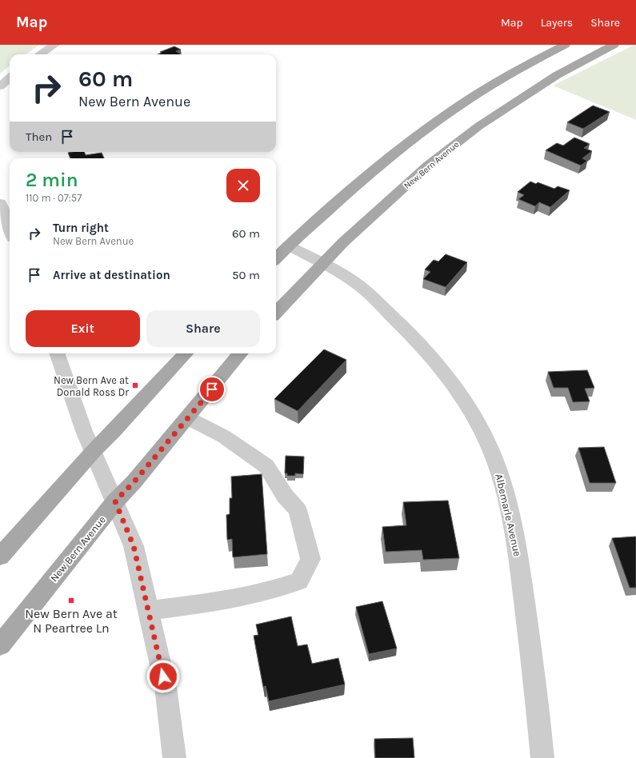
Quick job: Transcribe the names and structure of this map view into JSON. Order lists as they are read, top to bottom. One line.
{"streets":{"main road":["New Bern Avenue"],"street":["Albemarle Avenue"]},"crossings":[["New Bern Avenue","Albemarle Avenue"]],"places":{"transit":["New Bern Ave at Donald Ross Dr","New Bern Ave at N Peartree Ln"]},"page":{"header":"Map","nav":["Map","Layers","Share"],"turn":["60 m","New Bern Avenue"],"then":"Then","heading":["2 min","110 m · 07:57"],"list":[{"name":"Turn right","note":"New Bern Avenue","value":"60 m"},{"name":"Arrive at destination","value":"50 m"}],"buttons":["Exit","Share"]}}
